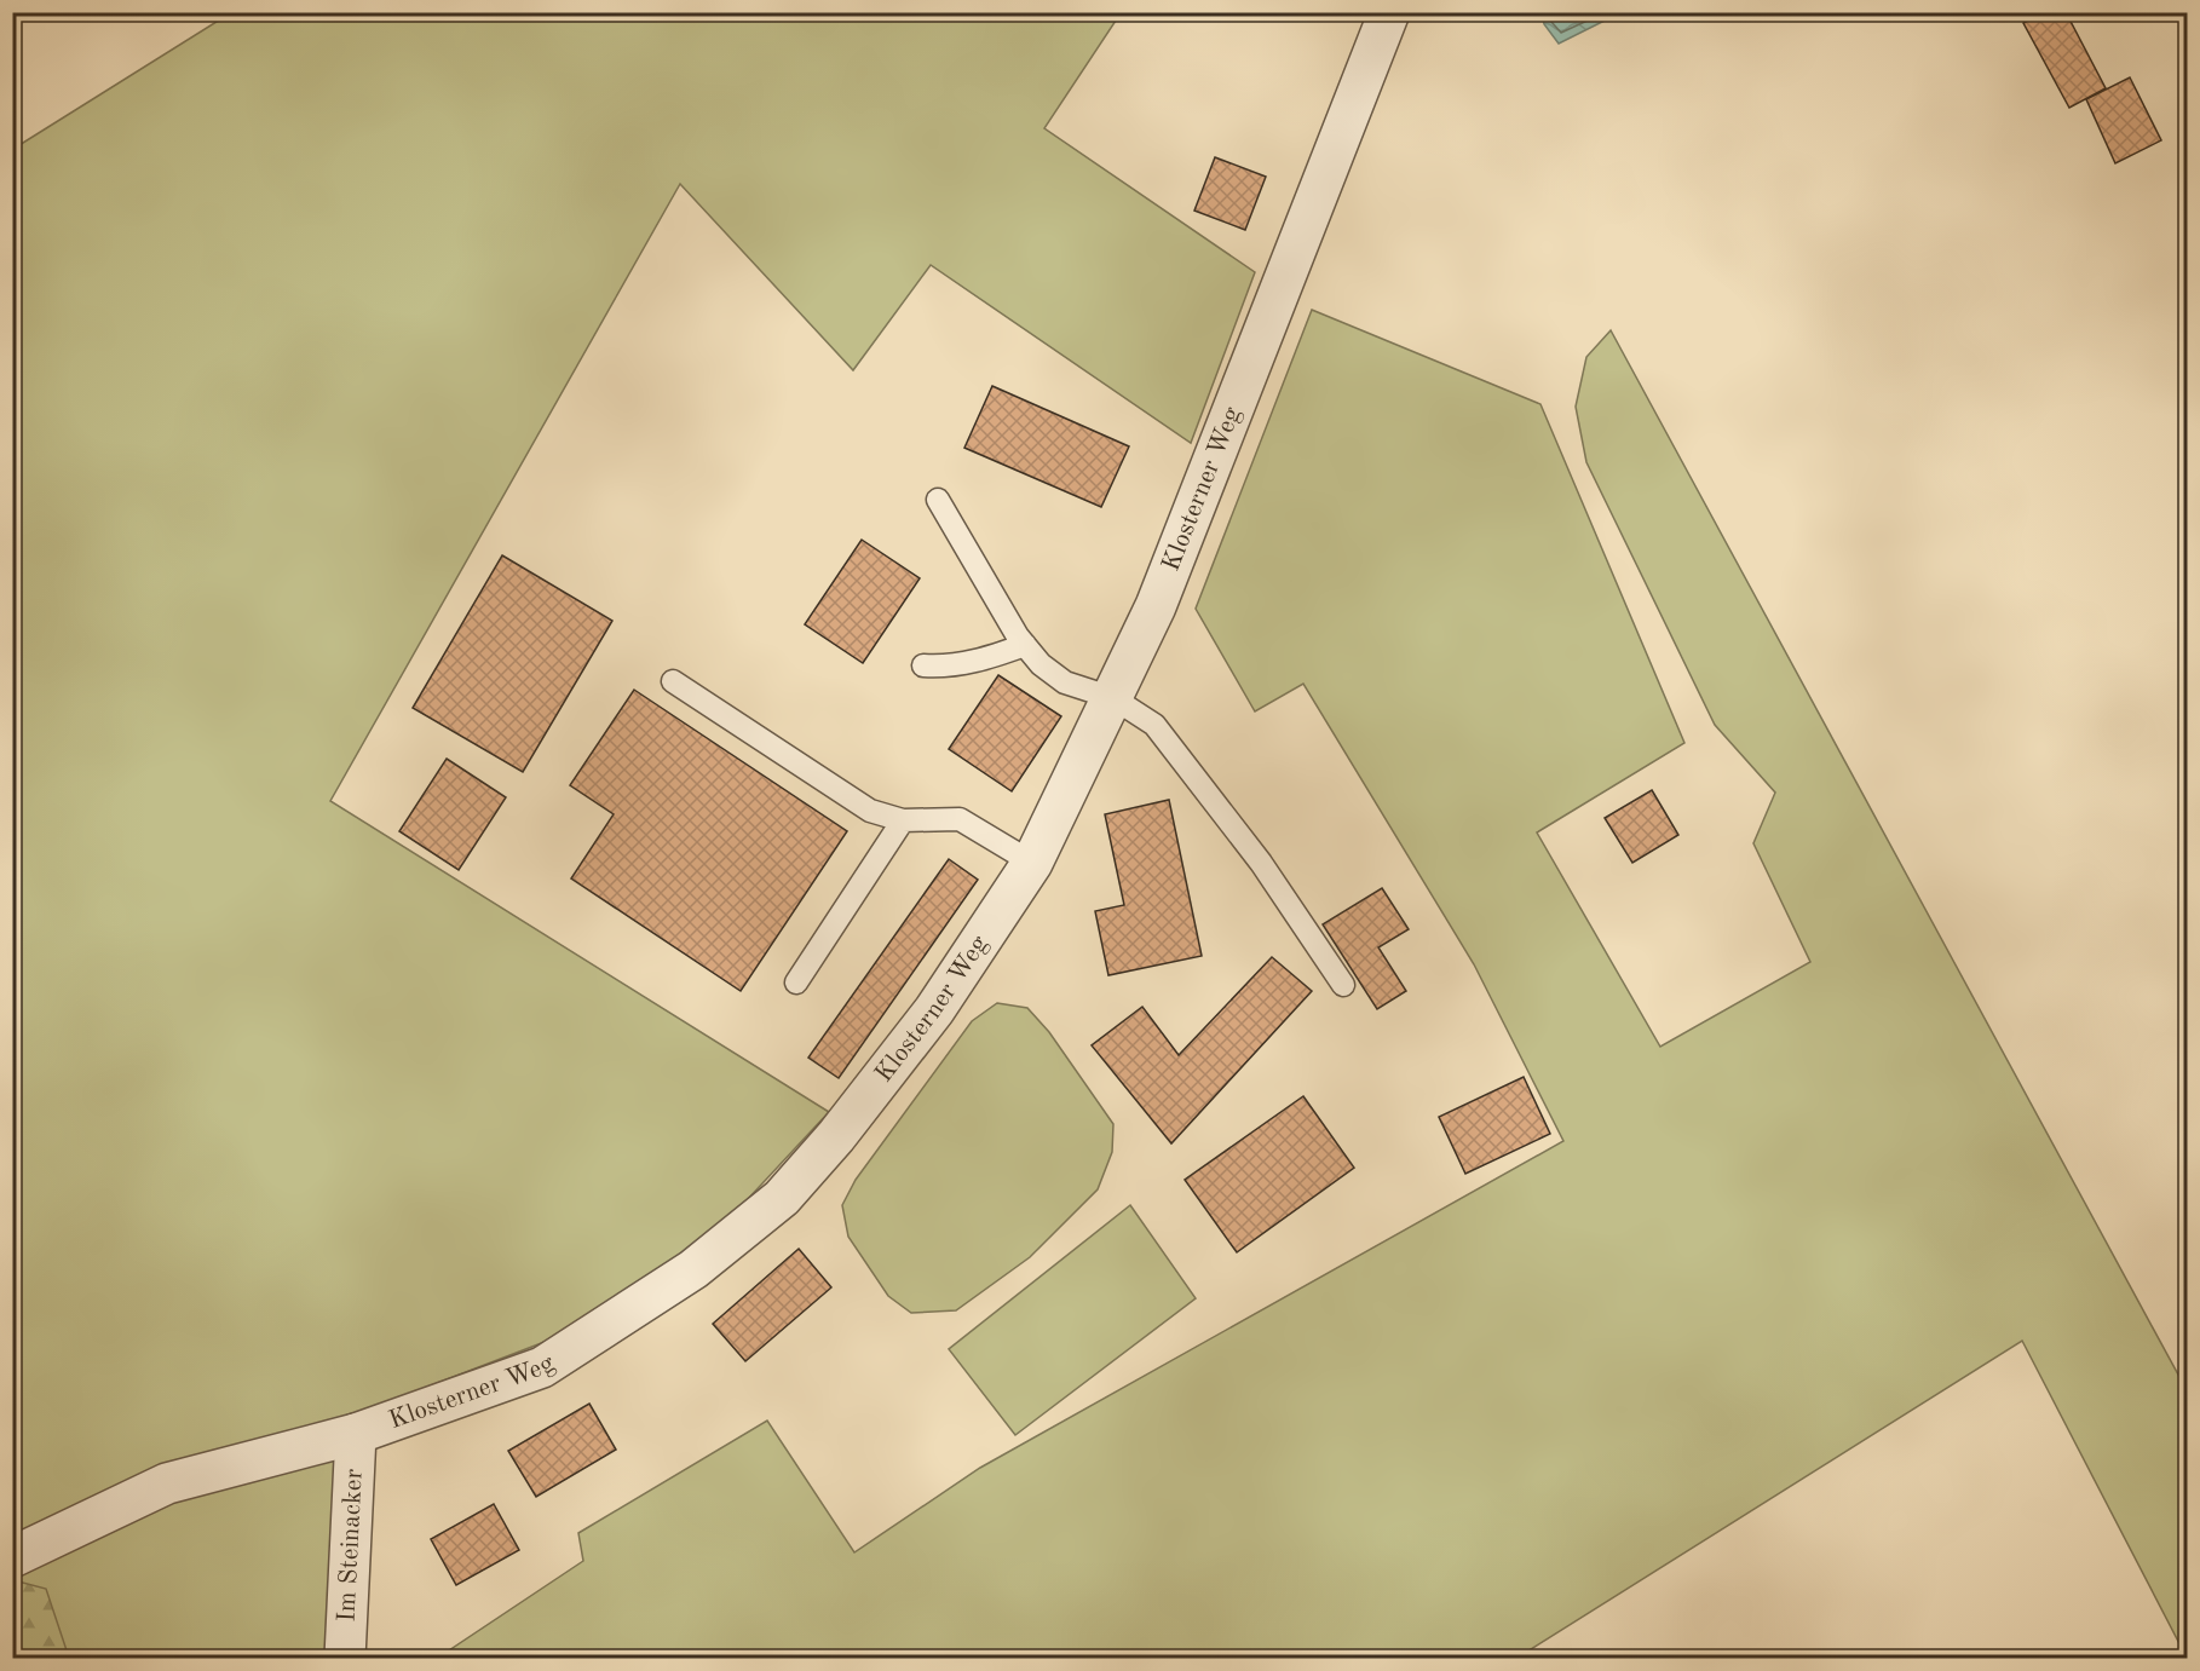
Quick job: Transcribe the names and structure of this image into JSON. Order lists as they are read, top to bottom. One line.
{"streets":{"street":["Klosterner Weg","Im Steinacker"]},"crossings":[["Klosterner Weg","Im Steinacker"]]}
